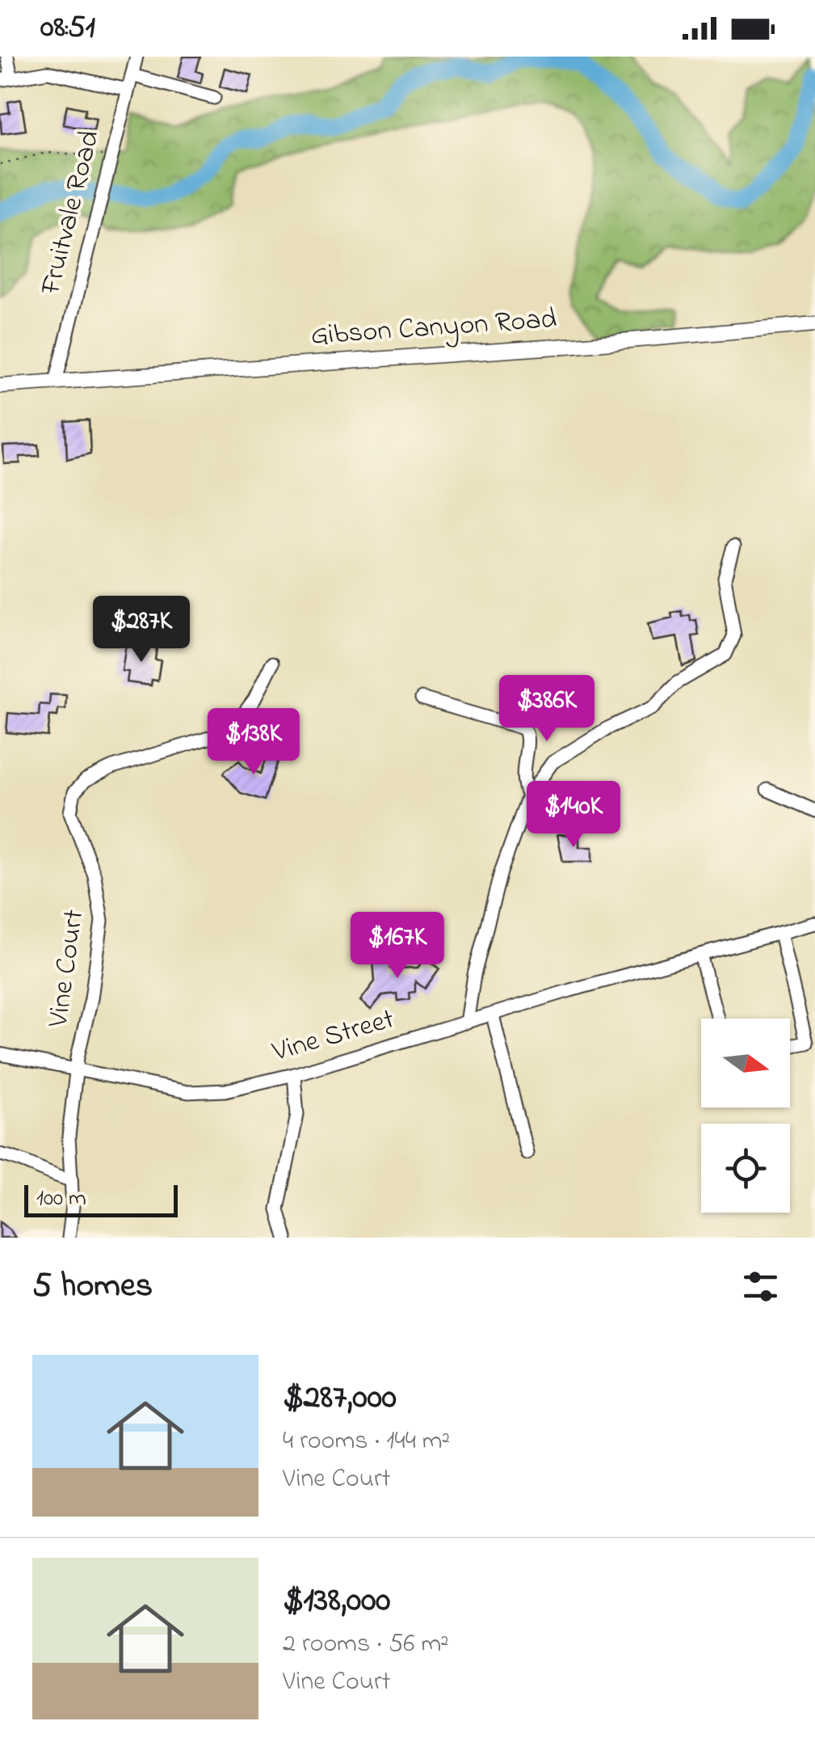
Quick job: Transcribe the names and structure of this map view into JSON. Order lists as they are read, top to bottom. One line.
{"streets":{"main road":["Gibson Canyon Road"],"street":["Fruitvale Road","Vine Court","Vine Street"]},"crossings":[["Fruitvale Road","Gibson Canyon Road"],["Vine Court","Vine Street"]],"scale_bar":"100 m","north":"right","page":{"status":"08:51","price":["$287K","$386K","$138K","$140K","$167K"],"scale":"100 m","heading":"5 homes","list":[{"name":"$287,000","note":"4 rooms · 144 m² · Vine Court"},{"name":"$138,000","note":"2 rooms · 56 m² · Vine Court"}]}}
